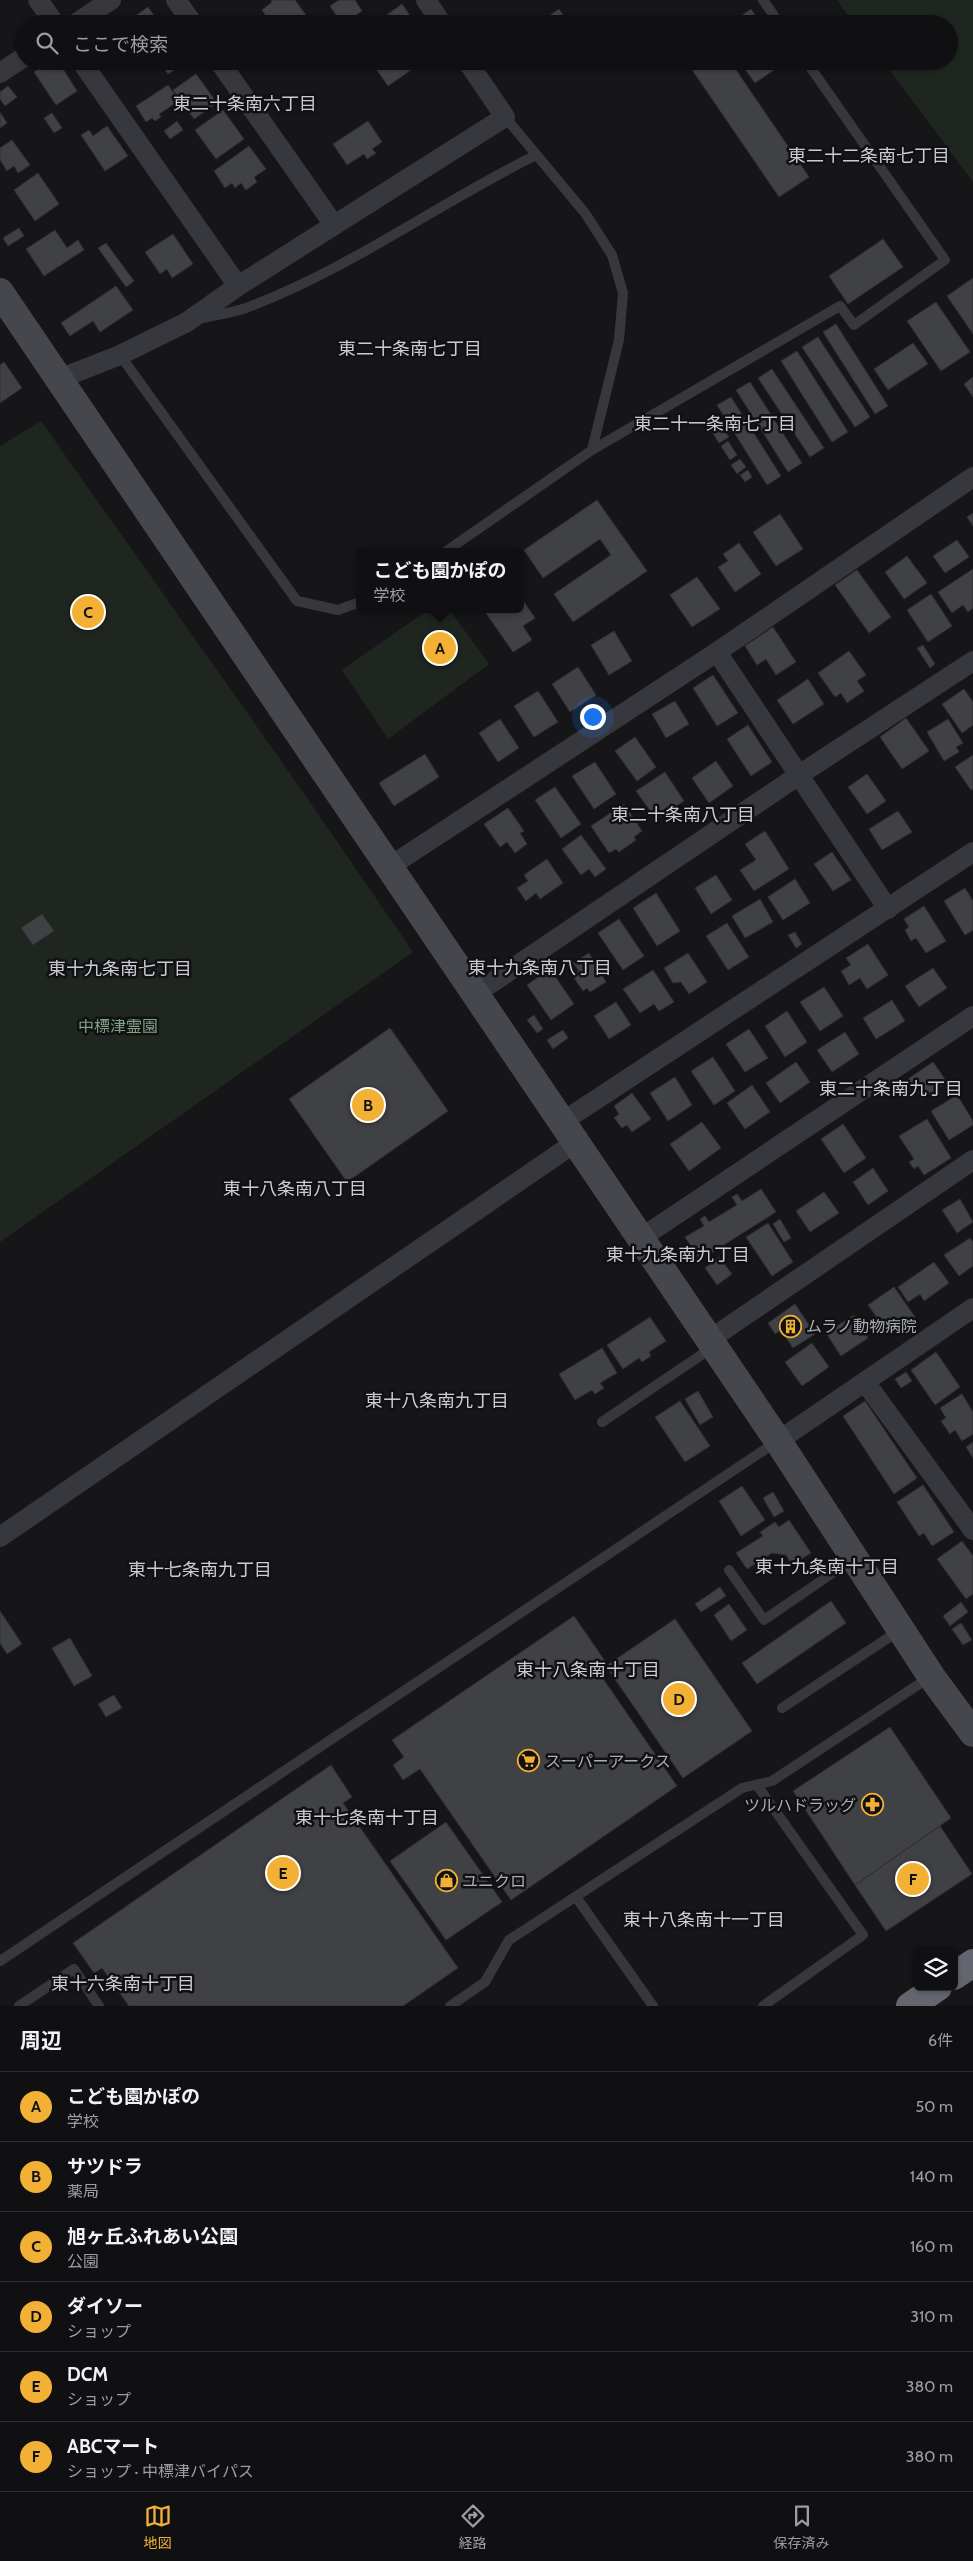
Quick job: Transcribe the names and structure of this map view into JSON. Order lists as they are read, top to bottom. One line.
{"districts":["東二十条南六丁目","東二十二条南七丁目","東二十条南七丁目","東二十一条南七丁目","東二十条南八丁目","東十九条南八丁目","東十九条南七丁目","東二十条南九丁目","東十八条南八丁目","東十九条南九丁目","東十八条南九丁目","東十九条南十丁目","東十七条南九丁目","東十八条南十丁目","東十七条南十丁目","東十八条南十一丁目","東十六条南十丁目"],"parks":["中標津霊園"],"places":{"building":["ムラノ動物病院"],"supermarket":["スーパーアークス"],"pharmacy":["ツルハドラッグ"],"shop":["ユニクロ"]},"page":{"search":"ここで検索","popup":["こども園かぽの","学校"],"pins":["C","A","B","D","E","F"],"heading":["周辺","6件"],"list":[{"mark":"A","name":"こども園かぽの","note":"学校","value":"50 m"},{"mark":"B","name":"サツドラ","note":"薬局","value":"140 m"},{"mark":"C","name":"旭ヶ丘ふれあい公園","note":"公園","value":"160 m"},{"mark":"D","name":"ダイソー","note":"ショップ","value":"310 m"},{"mark":"E","name":"DCM","note":"ショップ","value":"380 m"},{"mark":"F","name":"ABCマート","note":"ショップ · 中標津バイパス","value":"380 m"}],"nav":["地図","経路","保存済み"]}}
